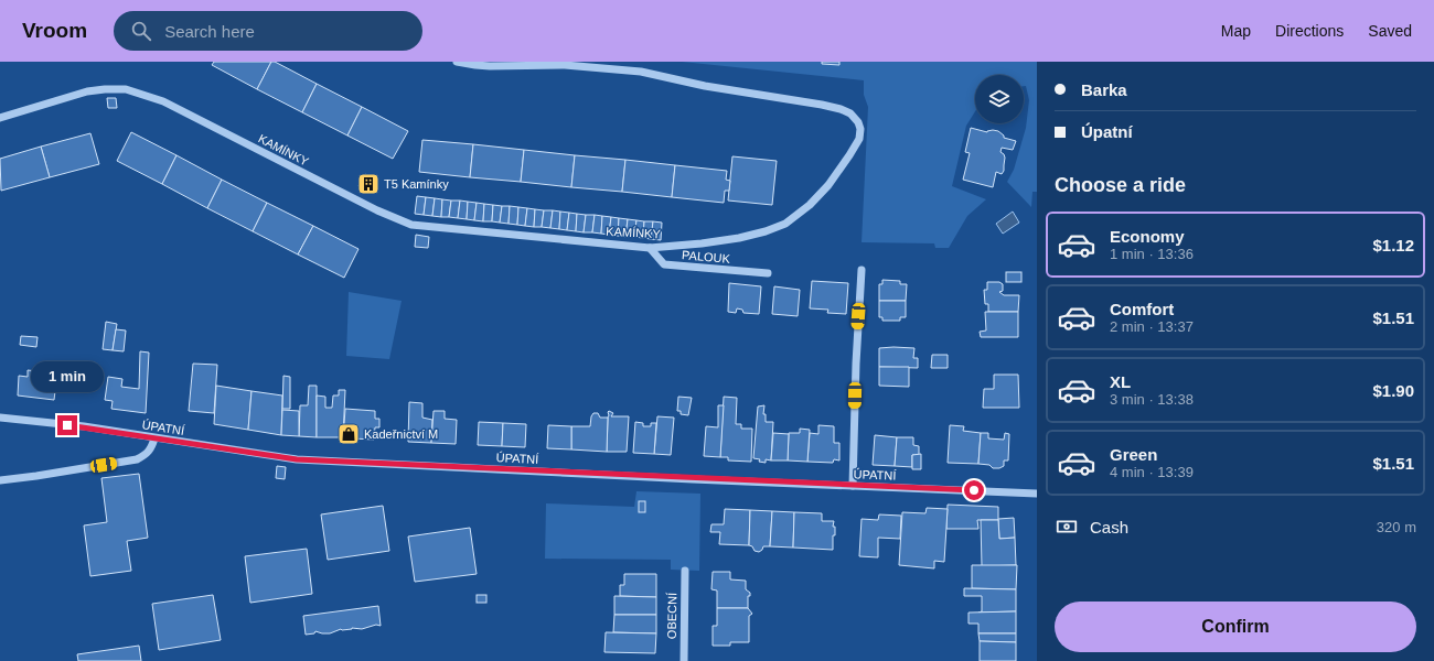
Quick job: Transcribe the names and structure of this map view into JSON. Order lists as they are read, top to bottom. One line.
{"streets":{"street":["KAMÍNKY","PALOUK","ÚPATNÍ","OBECNÍ"]},"crossings":[["KAMÍNKY","PALOUK"]],"places":{"building":["T5 Kamínky"],"shop":["Kadeřnictví M"]},"page":{"header":"Vroom","search":"Search here","nav":["Map","Directions","Saved"],"banner":["Barka","Úpatní"],"heading":"Choose a ride","list":[{"name":"Economy","note":"1 min · 13:36","value":"$1.12"},{"name":"Comfort","note":"2 min · 13:37","value":"$1.51"},{"name":"XL","note":"3 min · 13:38","value":"$1.90"},{"name":"Green","note":"4 min · 13:39","value":"$1.51"}],"bubble":"1 min","pay":["Cash","320 m"],"buttons":"Confirm"}}
